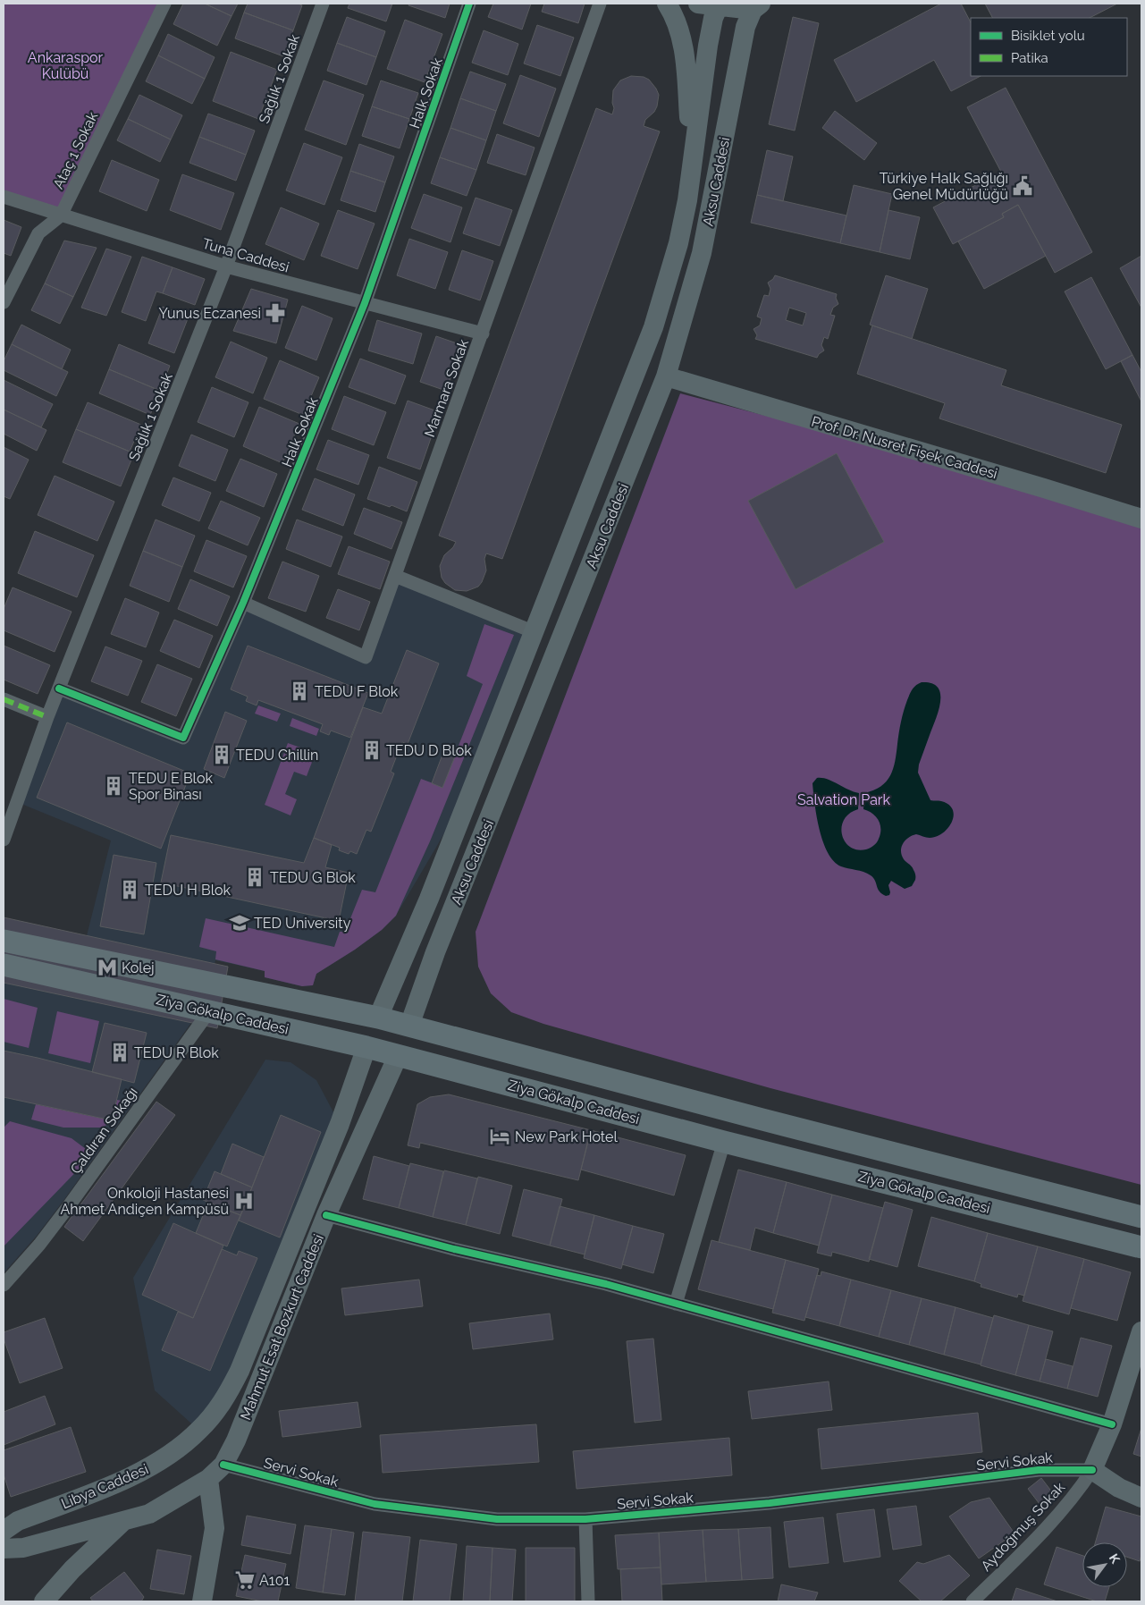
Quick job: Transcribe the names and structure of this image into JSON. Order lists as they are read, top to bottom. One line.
{"streets":{"main road":["Aksu Caddesi","Prof. Dr. Nusret Fişek Caddesi","Ziya Gökalp Caddesi","Mahmut Esat Bozkurt Caddesi","Libya Caddesi"],"street":["Sağlık 1 Sokak","Halk Sokak","Ataç 1 Sokak","Tuna Caddesi","Marmara Sokak","Çaldıran Sokağı","Servi Sokak","Aydoğmuş Sokak"]},"crossings":[["Sağlık 1 Sokak","Halk Sokak"],["Sağlık 1 Sokak","Tuna Caddesi"],["Halk Sokak","Tuna Caddesi"],["Halk Sokak","Marmara Sokak"],["Ataç 1 Sokak","Tuna Caddesi"],["Aksu Caddesi","Prof. Dr. Nusret Fişek Caddesi"],["Aksu Caddesi","Ziya Gökalp Caddesi"],["Tuna Caddesi","Marmara Sokak"],["Ziya Gökalp Caddesi","Çaldıran Sokağı"],["Ziya Gökalp Caddesi","Mahmut Esat Bozkurt Caddesi"],["Mahmut Esat Bozkurt Caddesi","Servi Sokak"],["Mahmut Esat Bozkurt Caddesi","Libya Caddesi"],["Servi Sokak","Aydoğmuş Sokak"]],"parks":["Ankaraspor Kulübü","Salvation Park"],"places":{"public building":["Türkiye Halk Sağlığı Genel Müdürlüğü"],"pharmacy":["Yunus Eczanesi"],"building":["TEDU F Blok","TEDU D Blok","TEDU Chillin","TEDU E Blok Spor Binası","TEDU G Blok","TEDU H Blok","TEDU R Blok"],"school or university":["TED University"],"metro station":["Kolej"],"hotel":["New Park Hotel"],"hospital":["Onkoloji Hastanesi Ahmet Andiçen Kampüsü"],"supermarket":["A101"]},"legend":["Bisiklet yolu","Patika"],"north":"top right"}
